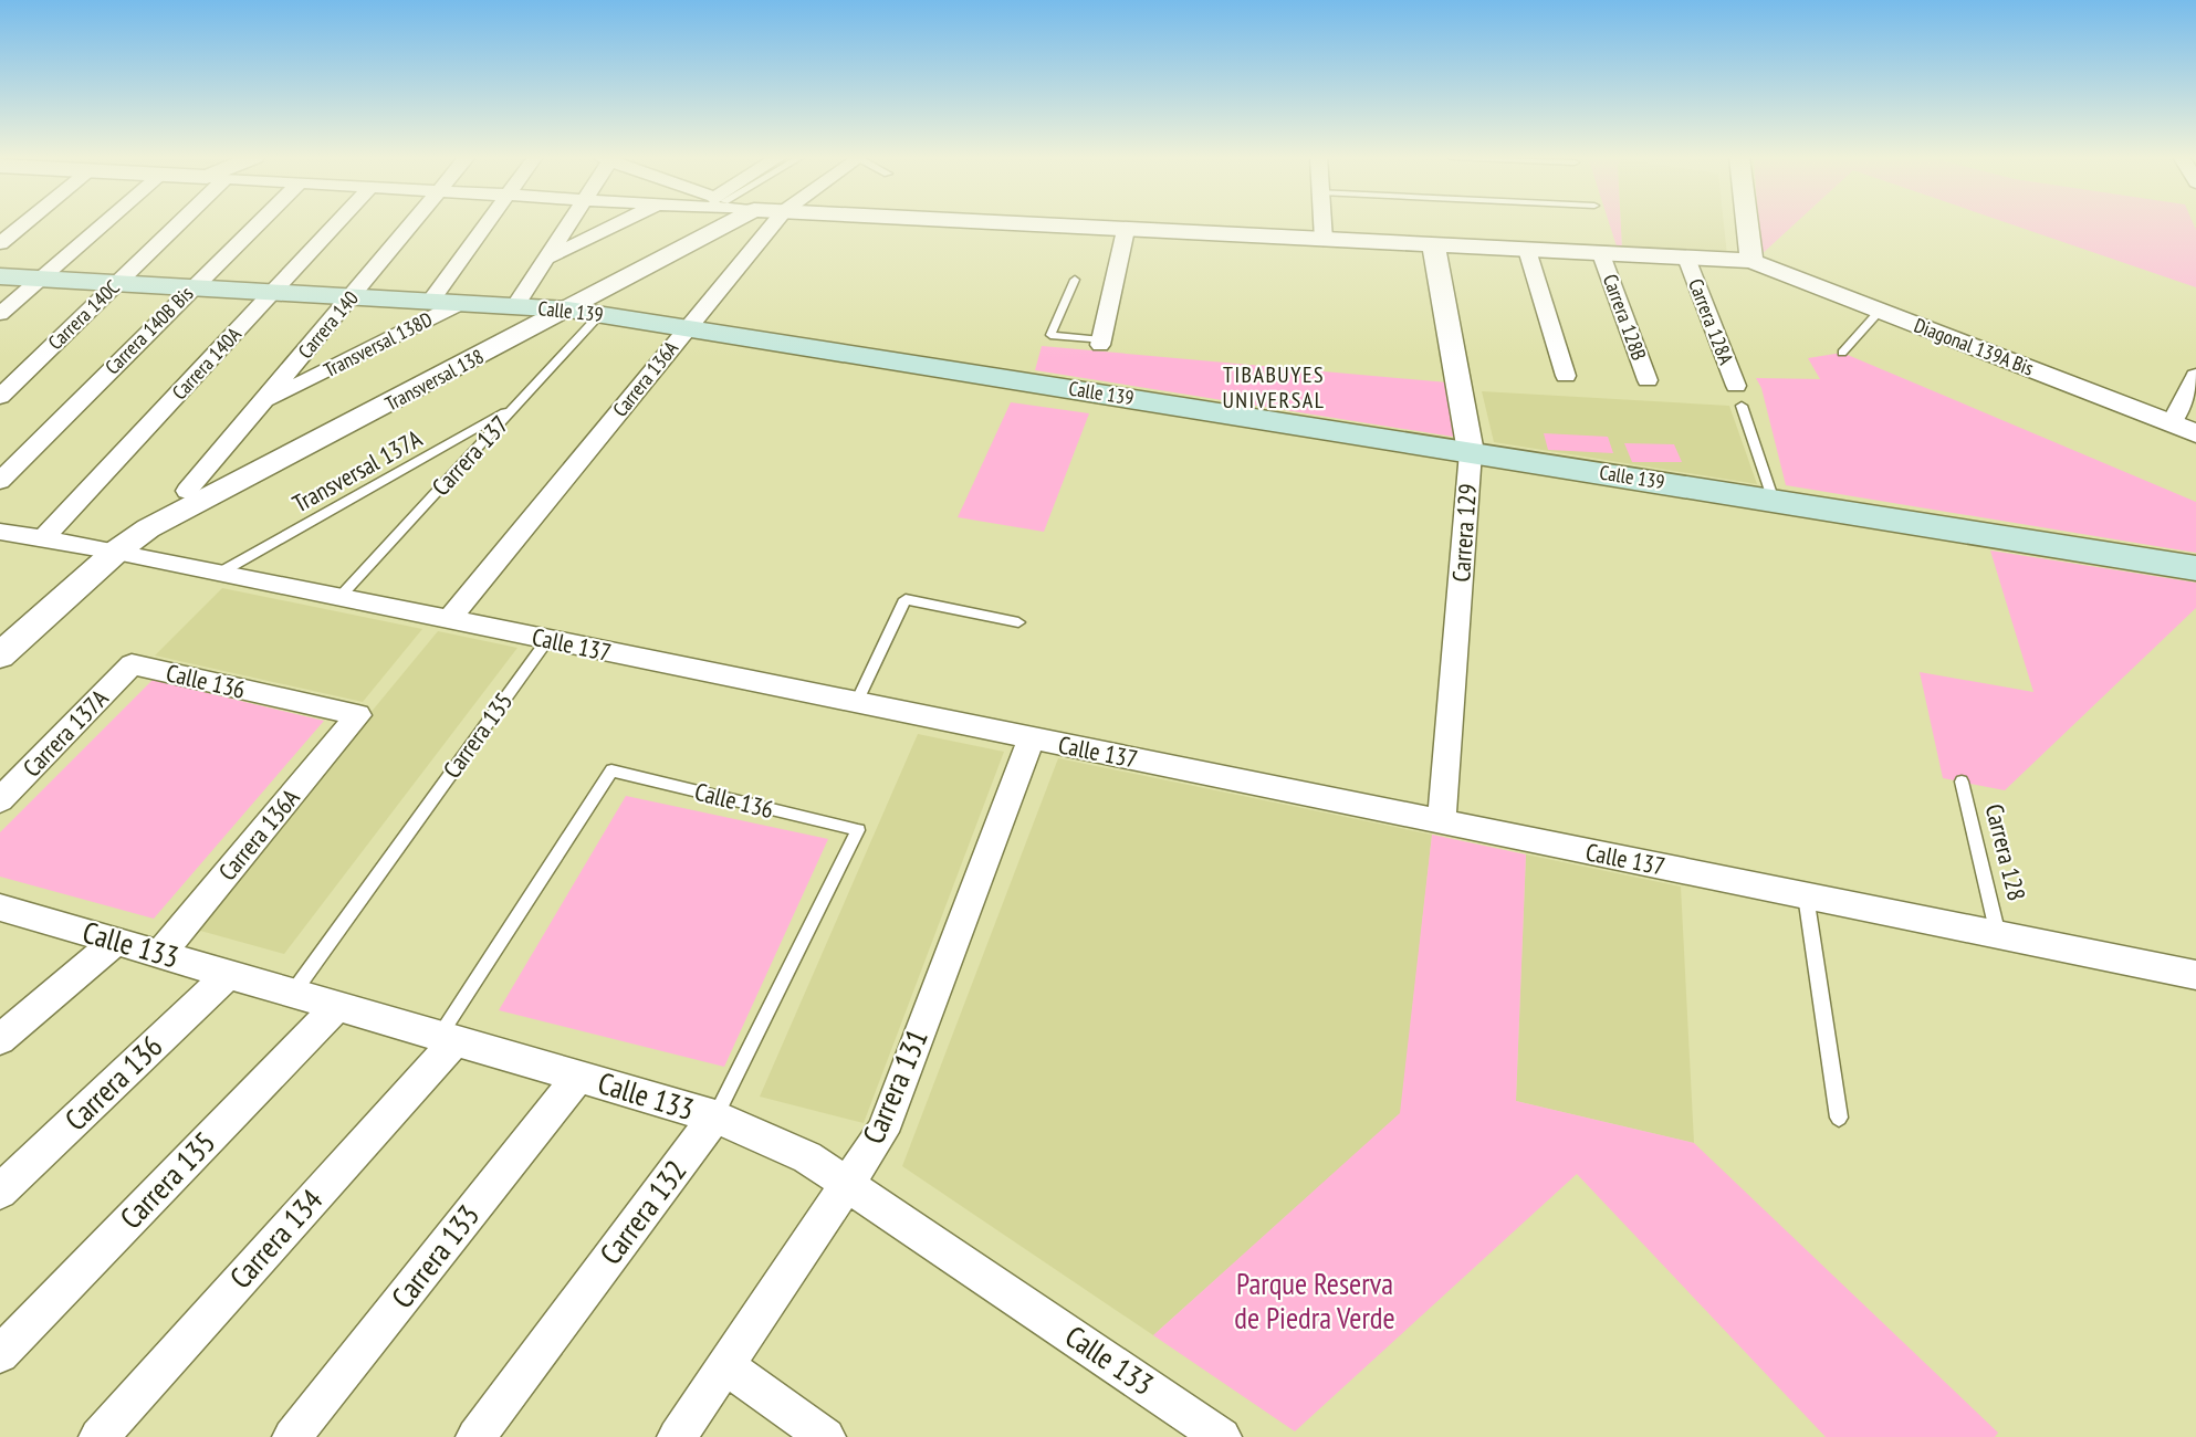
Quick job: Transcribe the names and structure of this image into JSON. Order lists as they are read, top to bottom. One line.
{"streets":{"main road":["Calle 139"],"street":["Carrera 140C","Carrera 128B","Carrera 128A","Carrera 140","Carrera 140B Bis","Transversal 138D","Diagonal 139A Bis","Carrera 140A","Carrera 136A","Transversal 138","Carrera 129","Calle 137","Calle 136","Carrera 137A","Carrera 135","Calle 133","Carrera 136","Carrera 131","Carrera 132","Carrera 134","Carrera 133"],"lane":["Carrera 137","Transversal 137A","Carrera 128"]},"crossings":[["Calle 139","Carrera 140C"],["Calle 139","Carrera 140"],["Calle 139","Carrera 140B Bis"],["Calle 139","Transversal 138D"],["Calle 139","Carrera 140A"],["Calle 139","Carrera 136A"],["Calle 139","Transversal 138"],["Calle 139","Carrera 137"],["Calle 139","Carrera 129"],["Carrera 128B","Diagonal 139A Bis"],["Carrera 128A","Diagonal 139A Bis"],["Carrera 140","Transversal 138D"],["Diagonal 139A Bis","Carrera 129"],["Carrera 140A","Calle 137"],["Carrera 136A","Calle 137"],["Carrera 136A","Calle 136"],["Carrera 136A","Calle 133"],["Transversal 138","Calle 137"],["Carrera 137","Transversal 137A"],["Carrera 137","Calle 137"],["Transversal 137A","Calle 137"],["Carrera 129","Calle 137"],["Calle 137","Carrera 135"],["Calle 137","Carrera 128"],["Calle 137","Carrera 131"],["Calle 136","Carrera 137A"],["Calle 136","Carrera 132"],["Calle 136","Carrera 134"],["Carrera 135","Calle 133"],["Calle 133","Carrera 136"],["Calle 133","Carrera 131"],["Calle 133","Carrera 132"],["Calle 133","Carrera 134"],["Calle 133","Carrera 133"]],"districts":["TIBABUYES UNIVERSAL"],"parks":["Parque Reserva de Piedra Verde"]}
